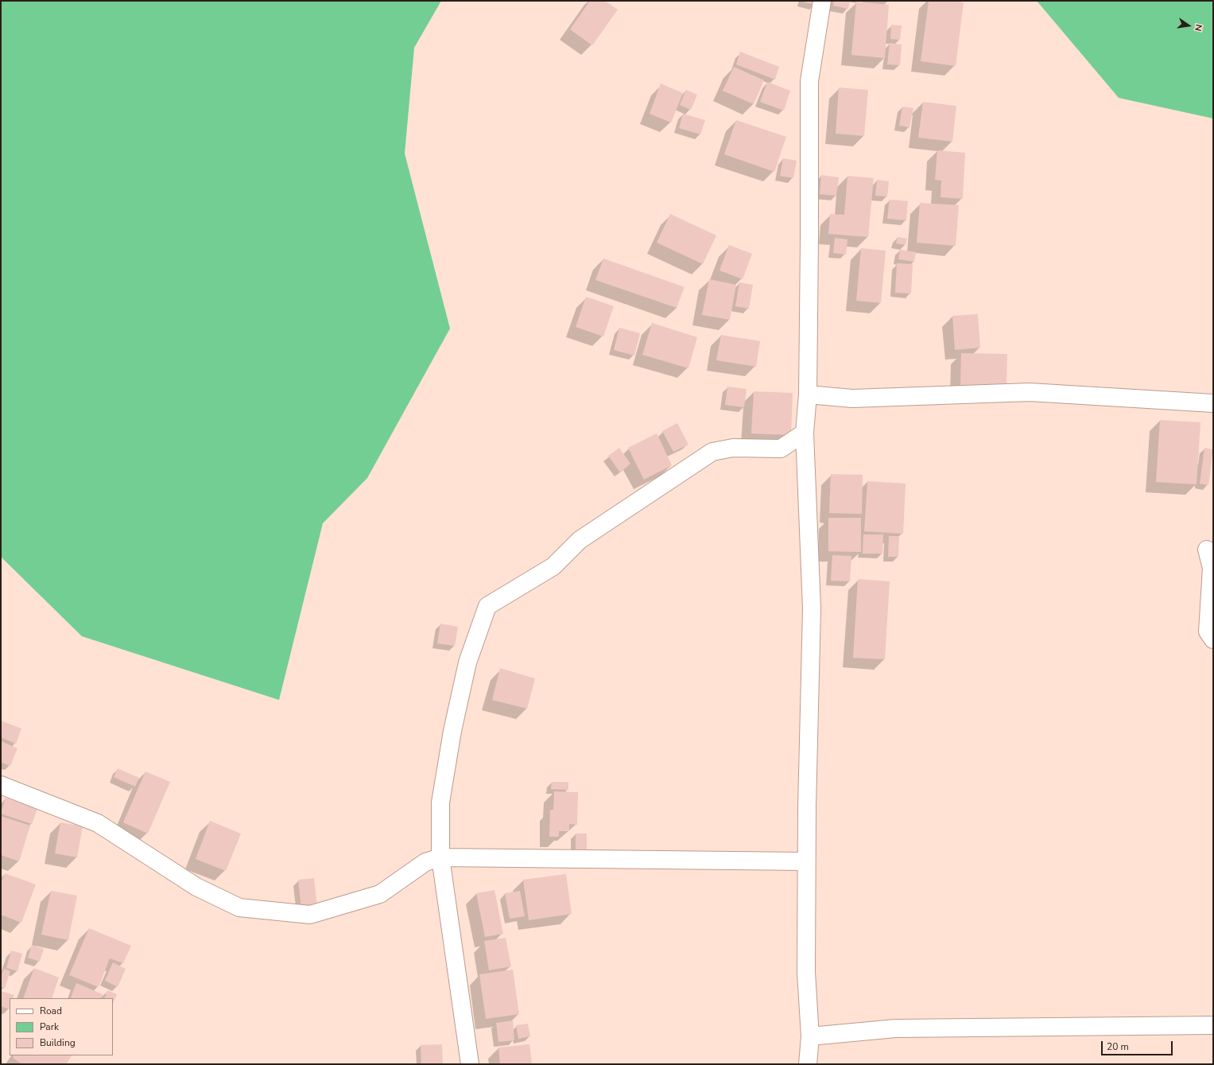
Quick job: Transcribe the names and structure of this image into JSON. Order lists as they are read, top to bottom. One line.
{"legend":["Road","Park","Building"],"scale_bar":"20 m","north":"right"}
